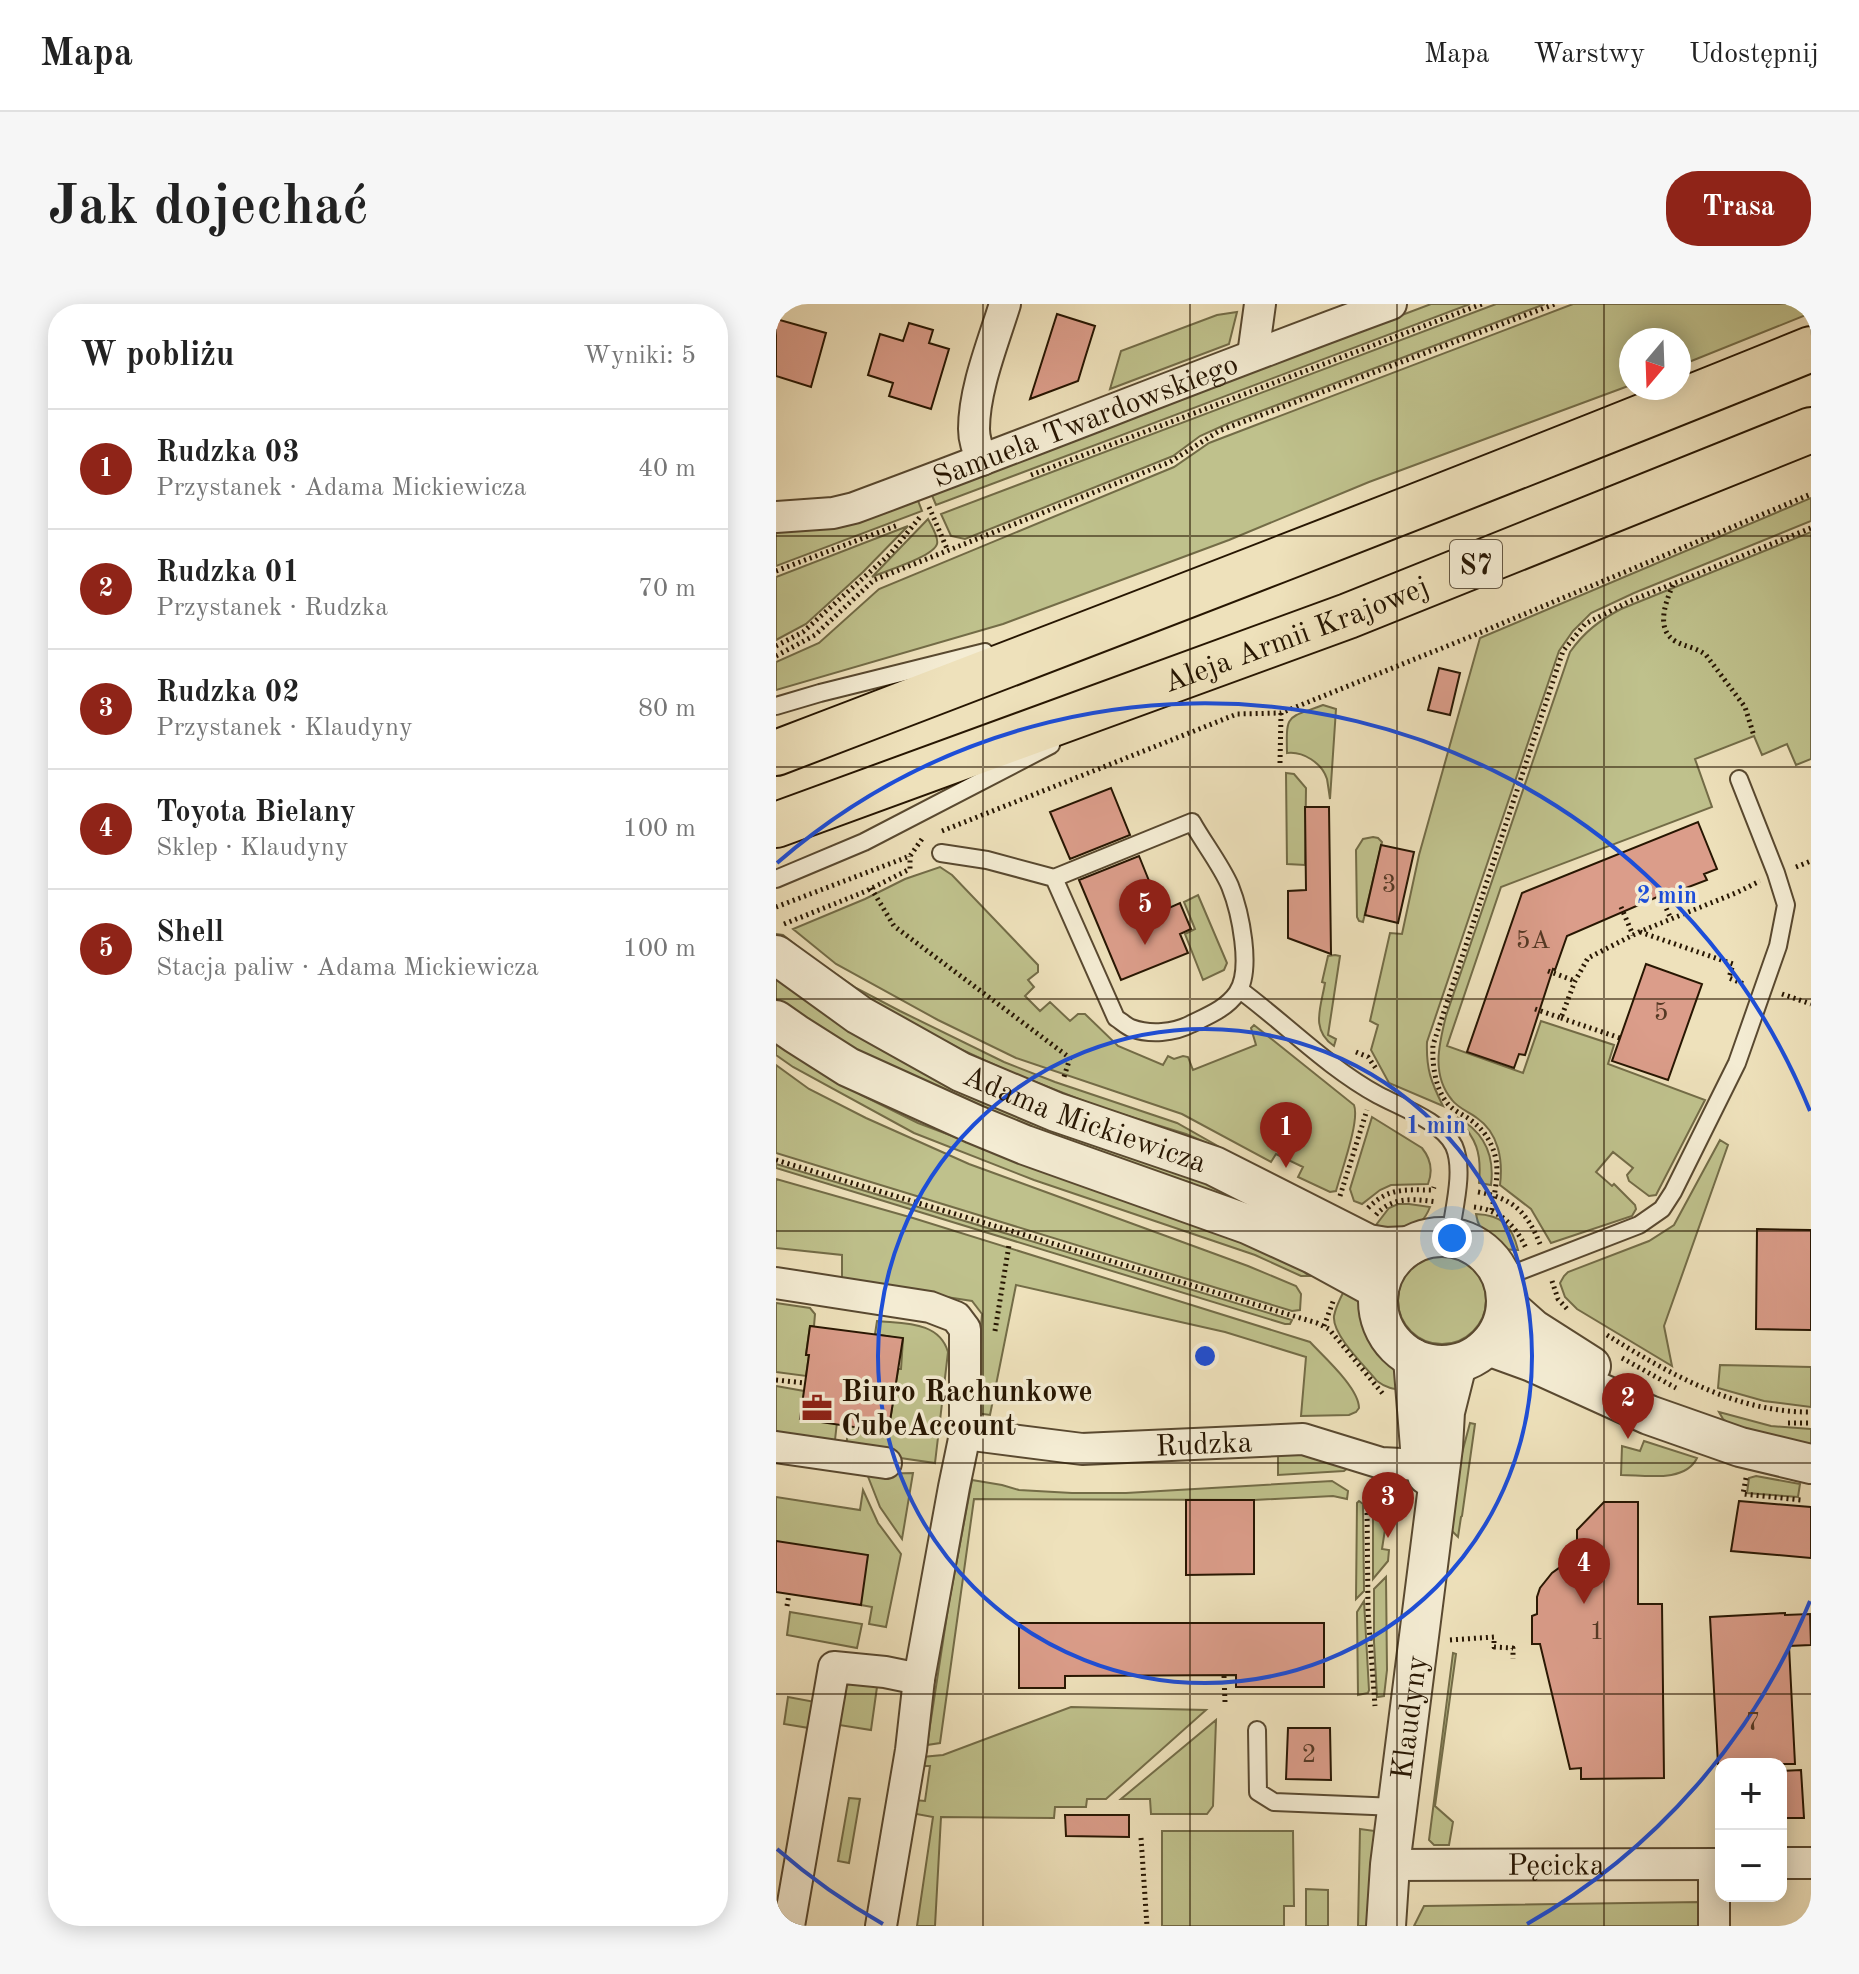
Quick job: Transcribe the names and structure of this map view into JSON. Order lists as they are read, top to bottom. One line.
{"streets":{"highway":["S7","Aleja Armii Krajowej"],"street":["Samuela Twardowskiego","Adama Mickiewicza","Rudzka","Klaudyny","Pęcicka"]},"crossings":[["Adama Mickiewicza","Klaudyny"],["Rudzka","Klaudyny"],["Klaudyny","Pęcicka"]],"places":{"office":["Biuro Rachunkowe CubeAccount"]},"house_numbers":["3","5A","5","1","7","2"],"north":"bottom","page":{"header":"Mapa","nav":["Mapa","Warstwy","Udostępnij"],"buttons":"Trasa","title":"Jak dojechać","heading":["W pobliżu","Wyniki: 5"],"list":[{"mark":"1","name":"Rudzka 03","note":"Przystanek · Adama Mickiewicza","value":"40 m"},{"mark":"2","name":"Rudzka 01","note":"Przystanek · Rudzka","value":"70 m"},{"mark":"3","name":"Rudzka 02","note":"Przystanek · Klaudyny","value":"80 m"},{"mark":"4","name":"Toyota Bielany","note":"Sklep · Klaudyny","value":"100 m"},{"mark":"5","name":"Shell","note":"Stacja paliw · Adama Mickiewicza","value":"100 m"}],"pins":["5","1","2","3","4"],"map_buttons":["+","−"]},"rings":["2 min","1 min"]}
